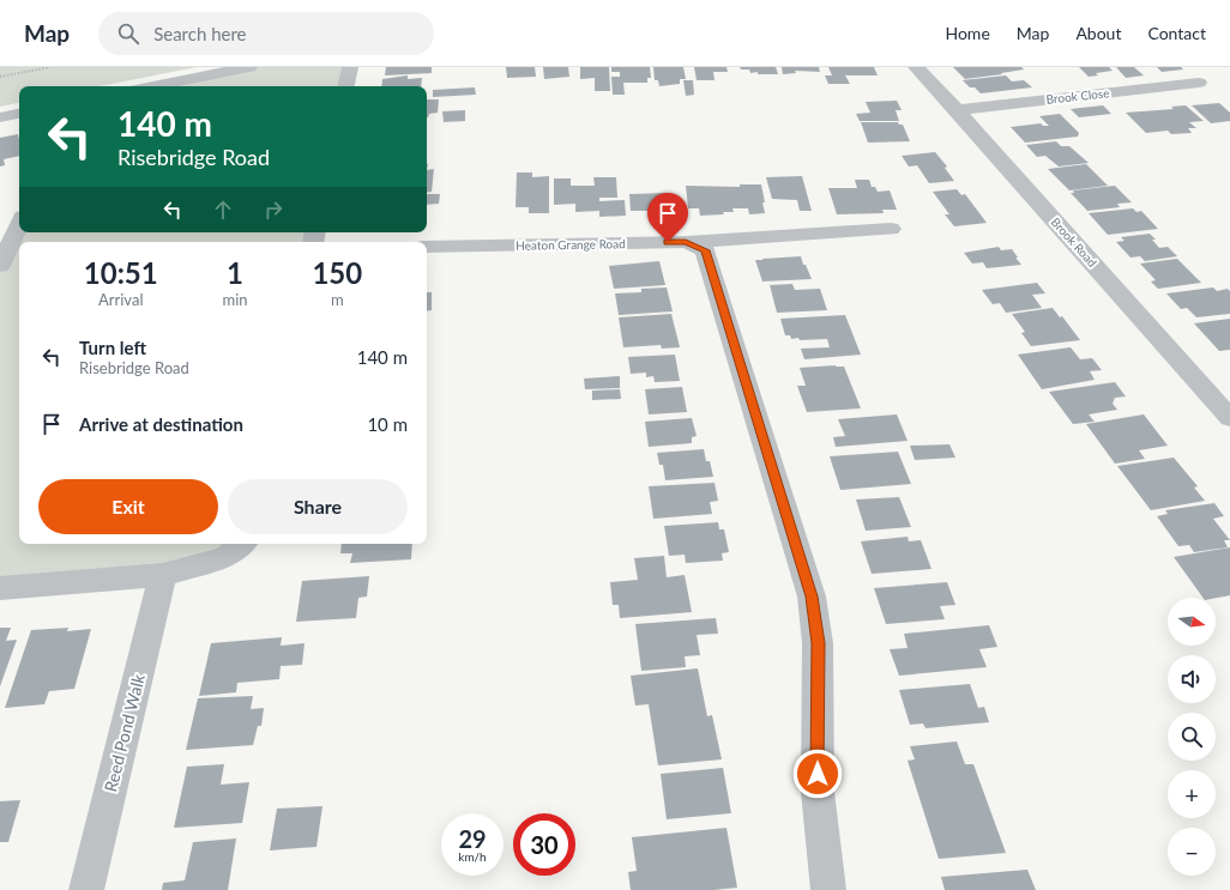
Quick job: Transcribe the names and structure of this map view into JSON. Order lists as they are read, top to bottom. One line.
{"streets":{"street":["Brook Close","Brook Road","Heaton Grange Road","Reed Pond Walk"]},"crossings":[["Brook Close","Brook Road"]],"north":"right","page":{"header":"Map","search":"Search here","nav":["Home","Map","About","Contact"],"turn":["140 m","Risebridge Road"],"eta":["10:51","Arrival","1","min","150","m"],"list":[{"name":"Turn left","note":"Risebridge Road","value":"140 m"},{"name":"Arrive at destination","value":"10 m"}],"buttons":["Exit","Share"],"map_buttons":["+","−"],"speed":"29 km/h","limit":"30"}}
